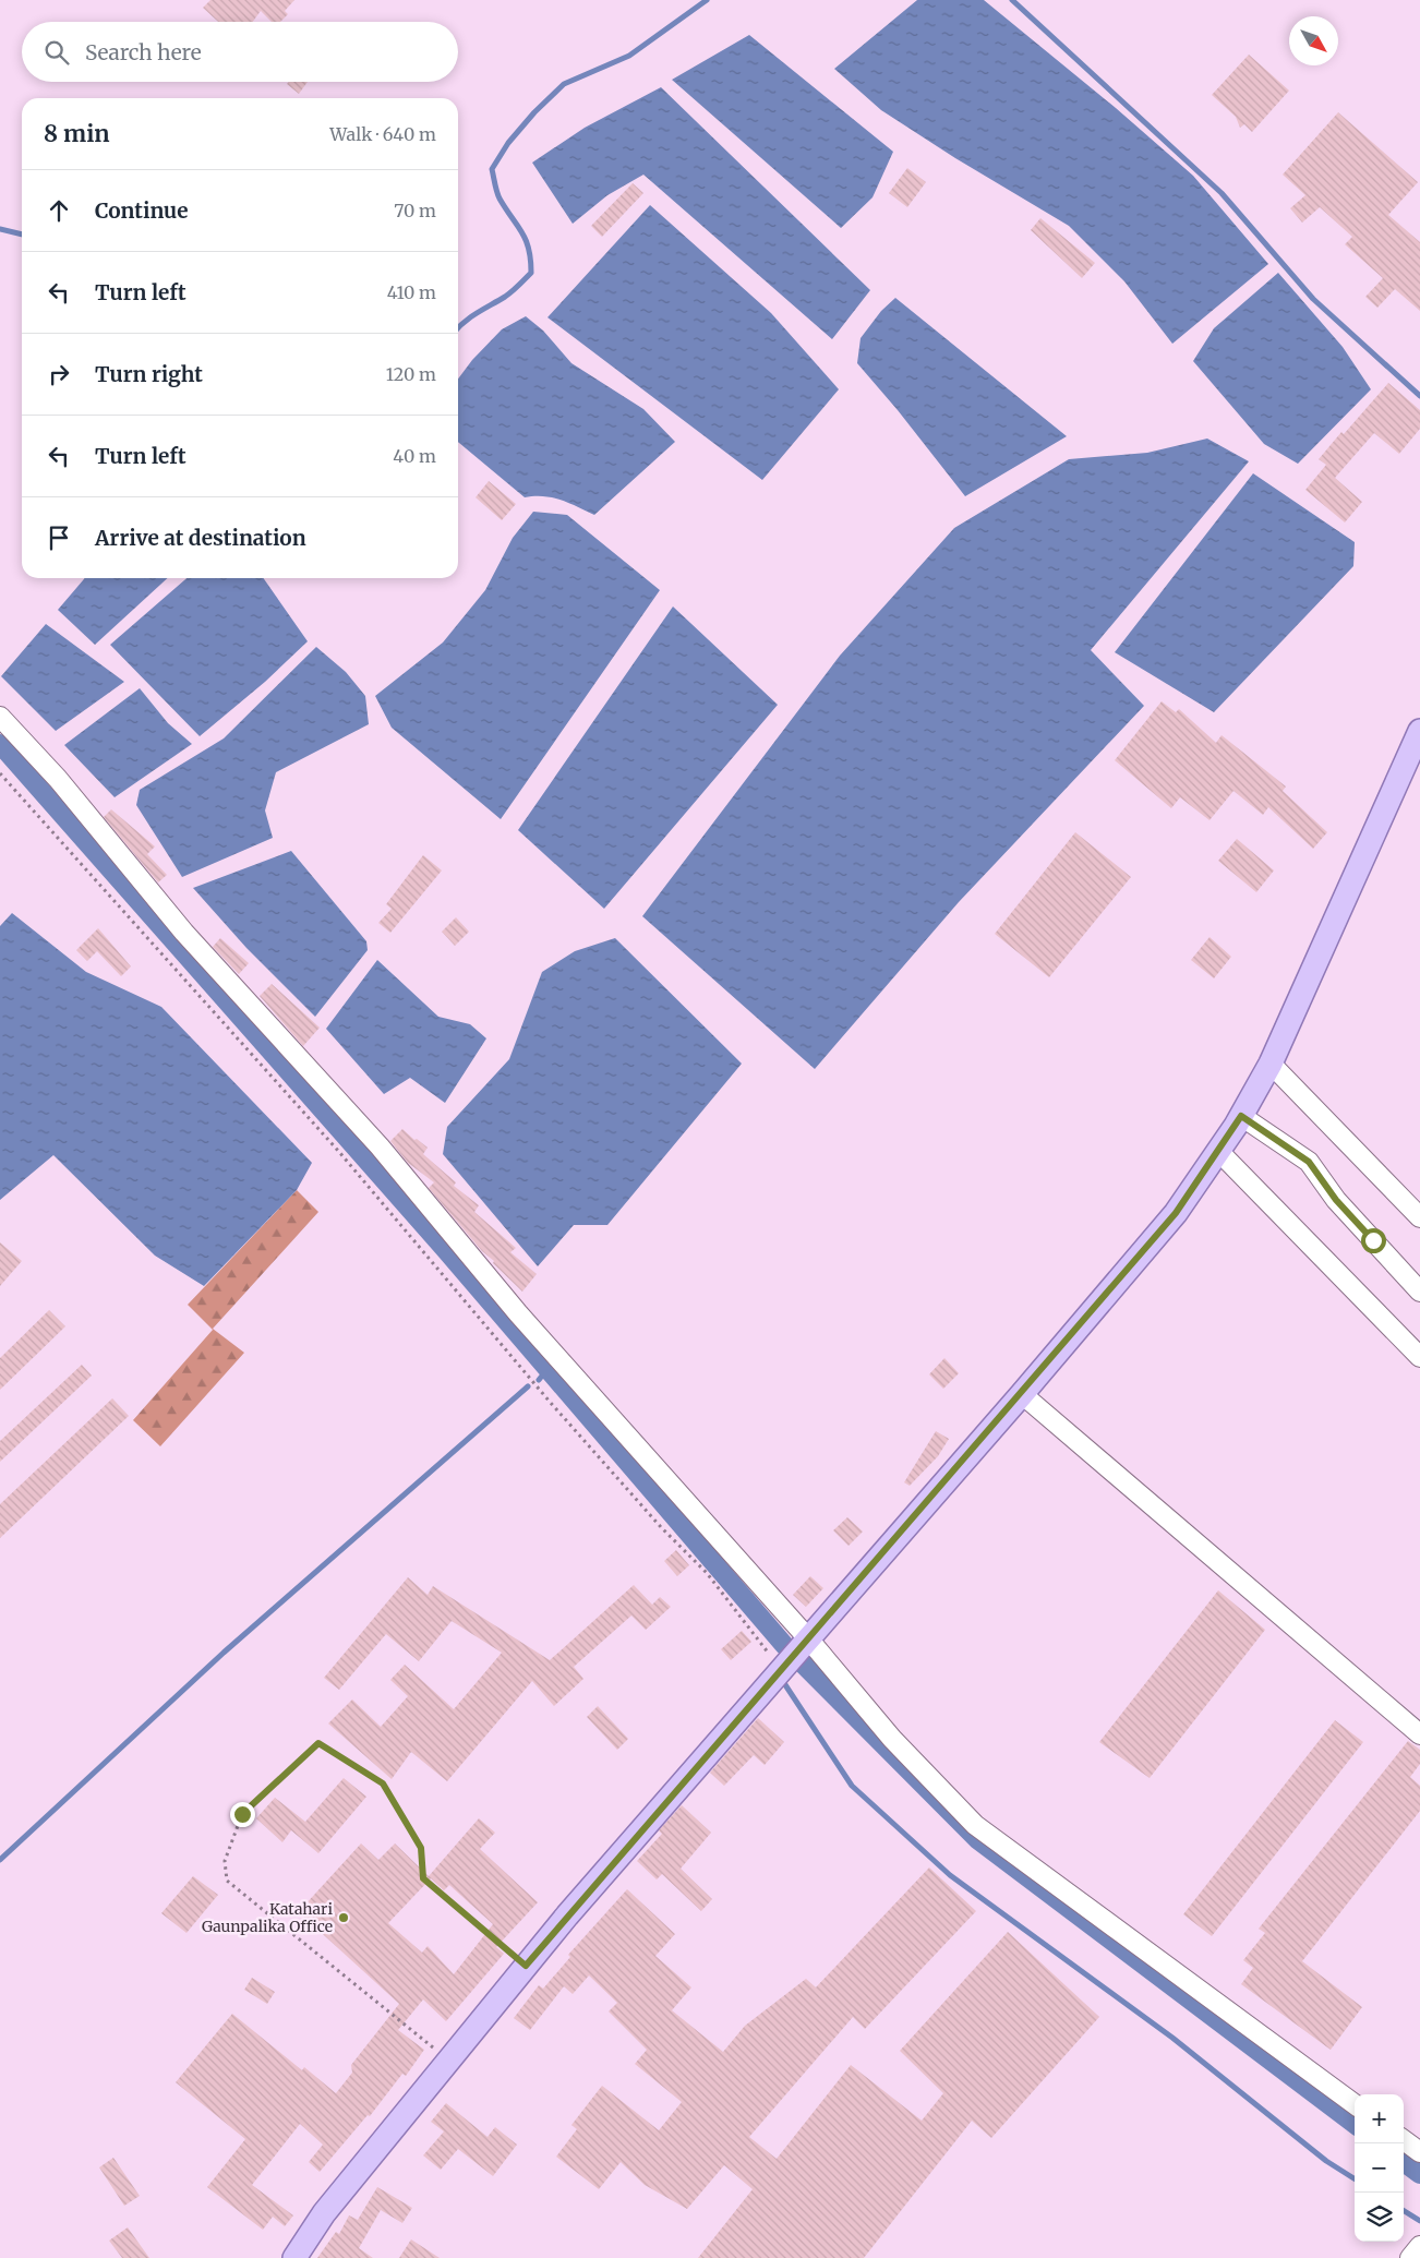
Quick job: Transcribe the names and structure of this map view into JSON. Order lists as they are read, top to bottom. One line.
{"places":["Katahari Gaunpalika Office"],"north":"bottom right","page":{"search":"Search here","heading":["8 min","Walk · 640 m"],"list":[["Continue","70 m"],["Turn left","410 m"],["Turn right","120 m"],["Turn left","40 m"],"Arrive at destination"],"map_buttons":["+","−"]}}
